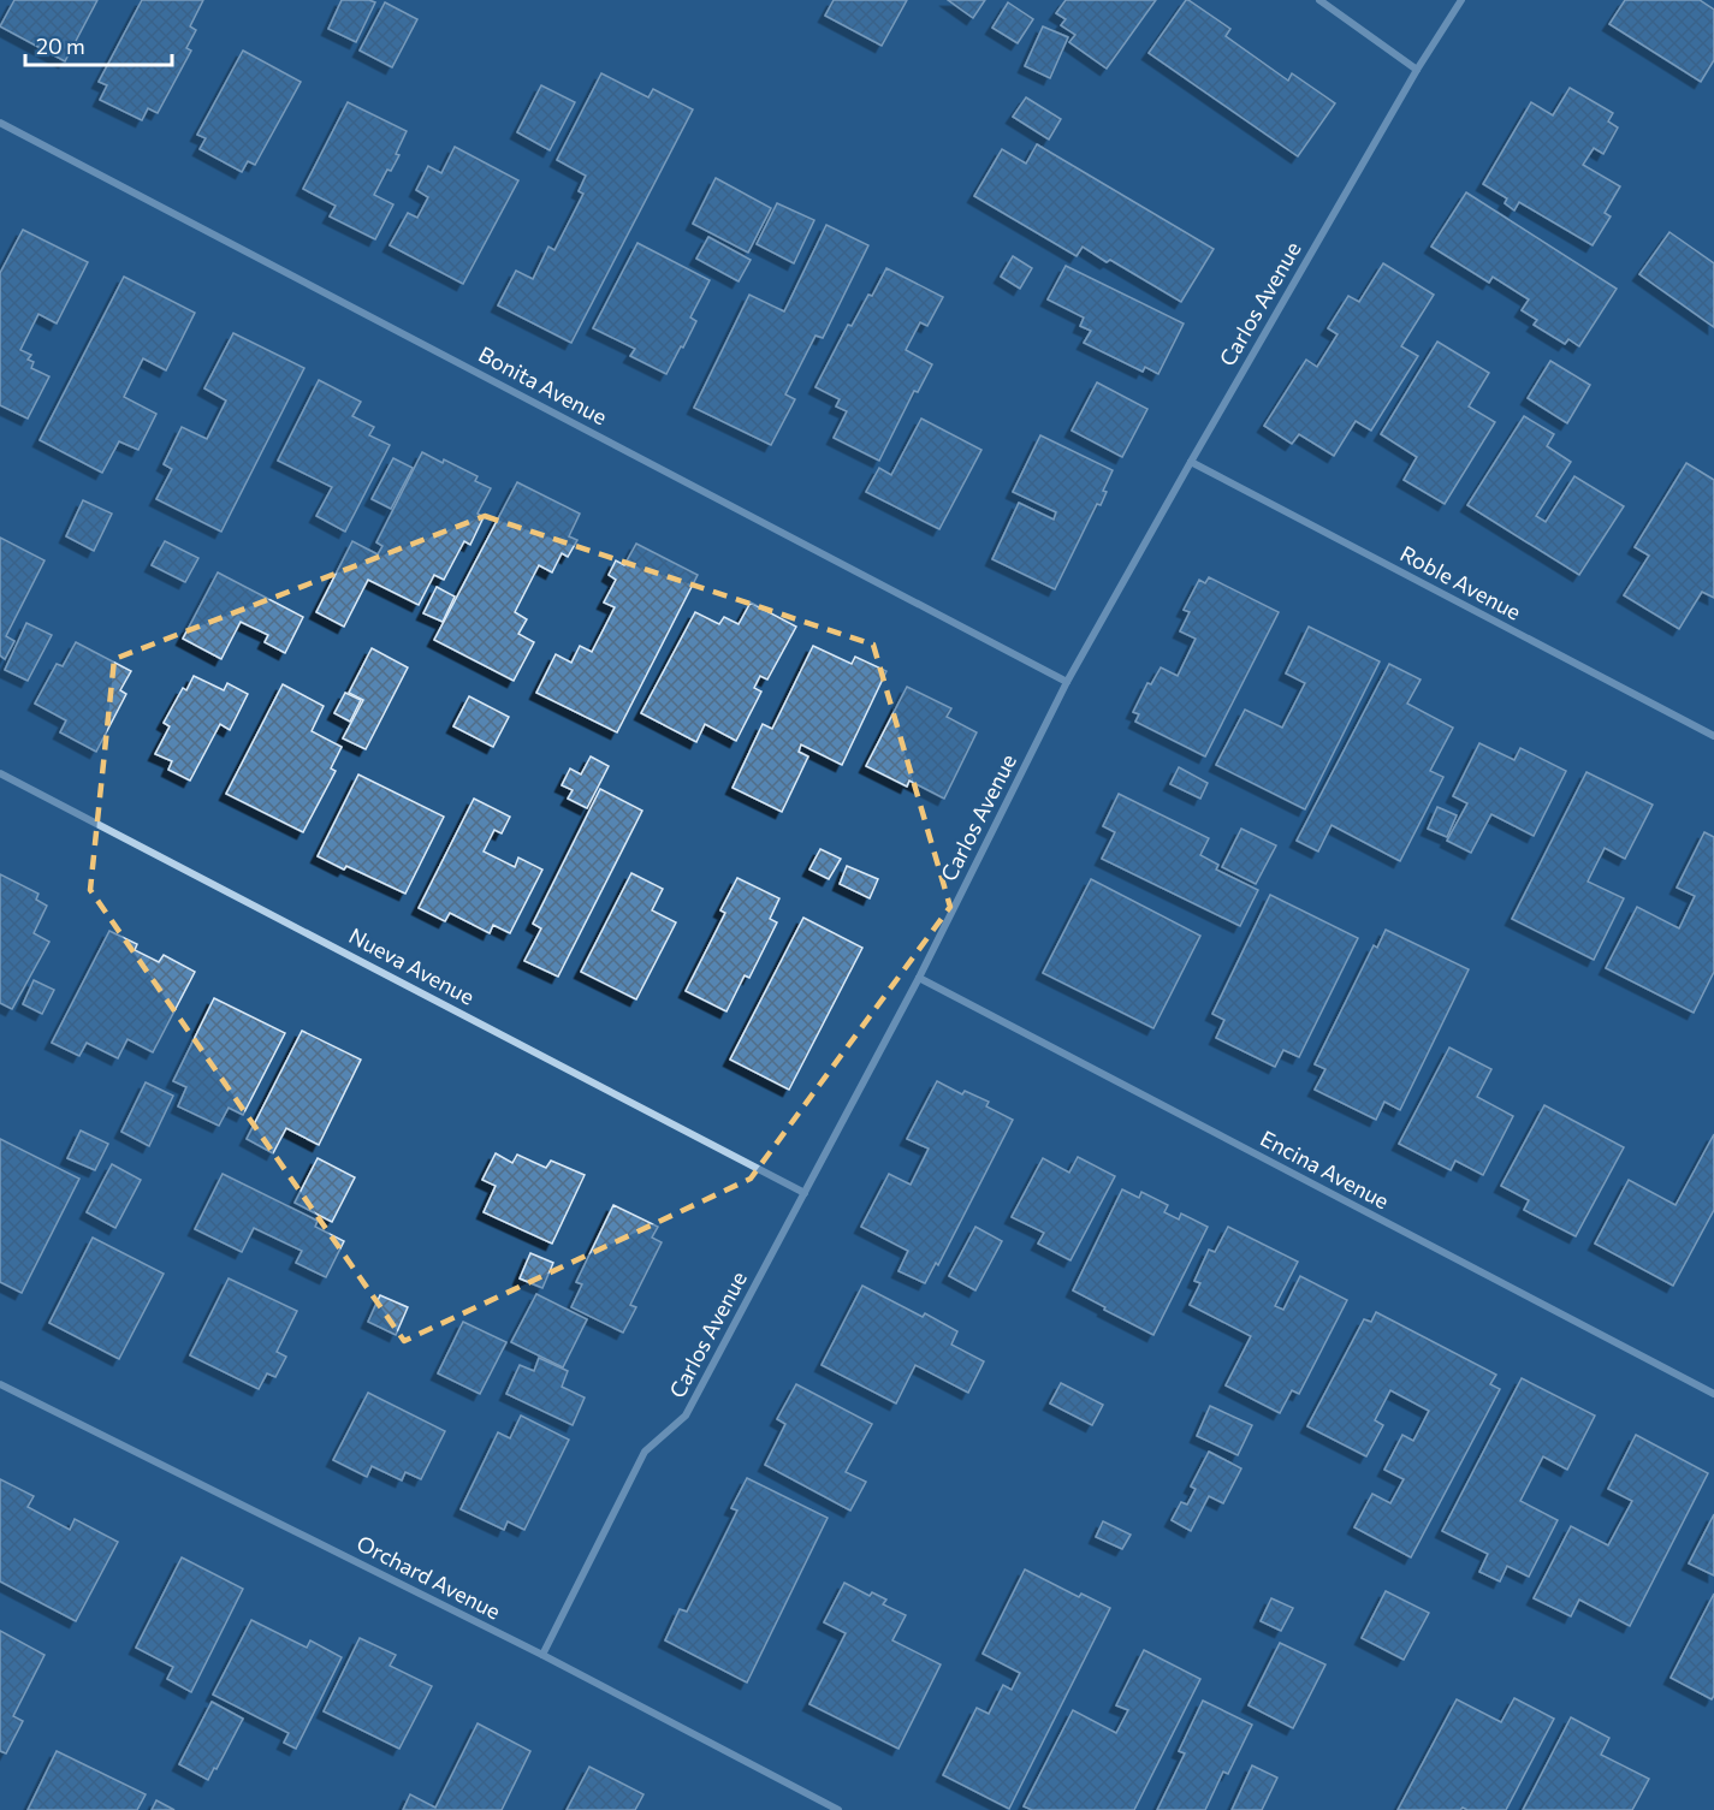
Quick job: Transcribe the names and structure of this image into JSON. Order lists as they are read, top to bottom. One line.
{"streets":{"street":["Carlos Avenue","Bonita Avenue","Roble Avenue","Nueva Avenue","Encina Avenue","Orchard Avenue"]},"crossings":[["Carlos Avenue","Bonita Avenue"],["Carlos Avenue","Roble Avenue"],["Carlos Avenue","Nueva Avenue"],["Carlos Avenue","Encina Avenue"],["Carlos Avenue","Orchard Avenue"]],"scale_bar":"20 m"}
